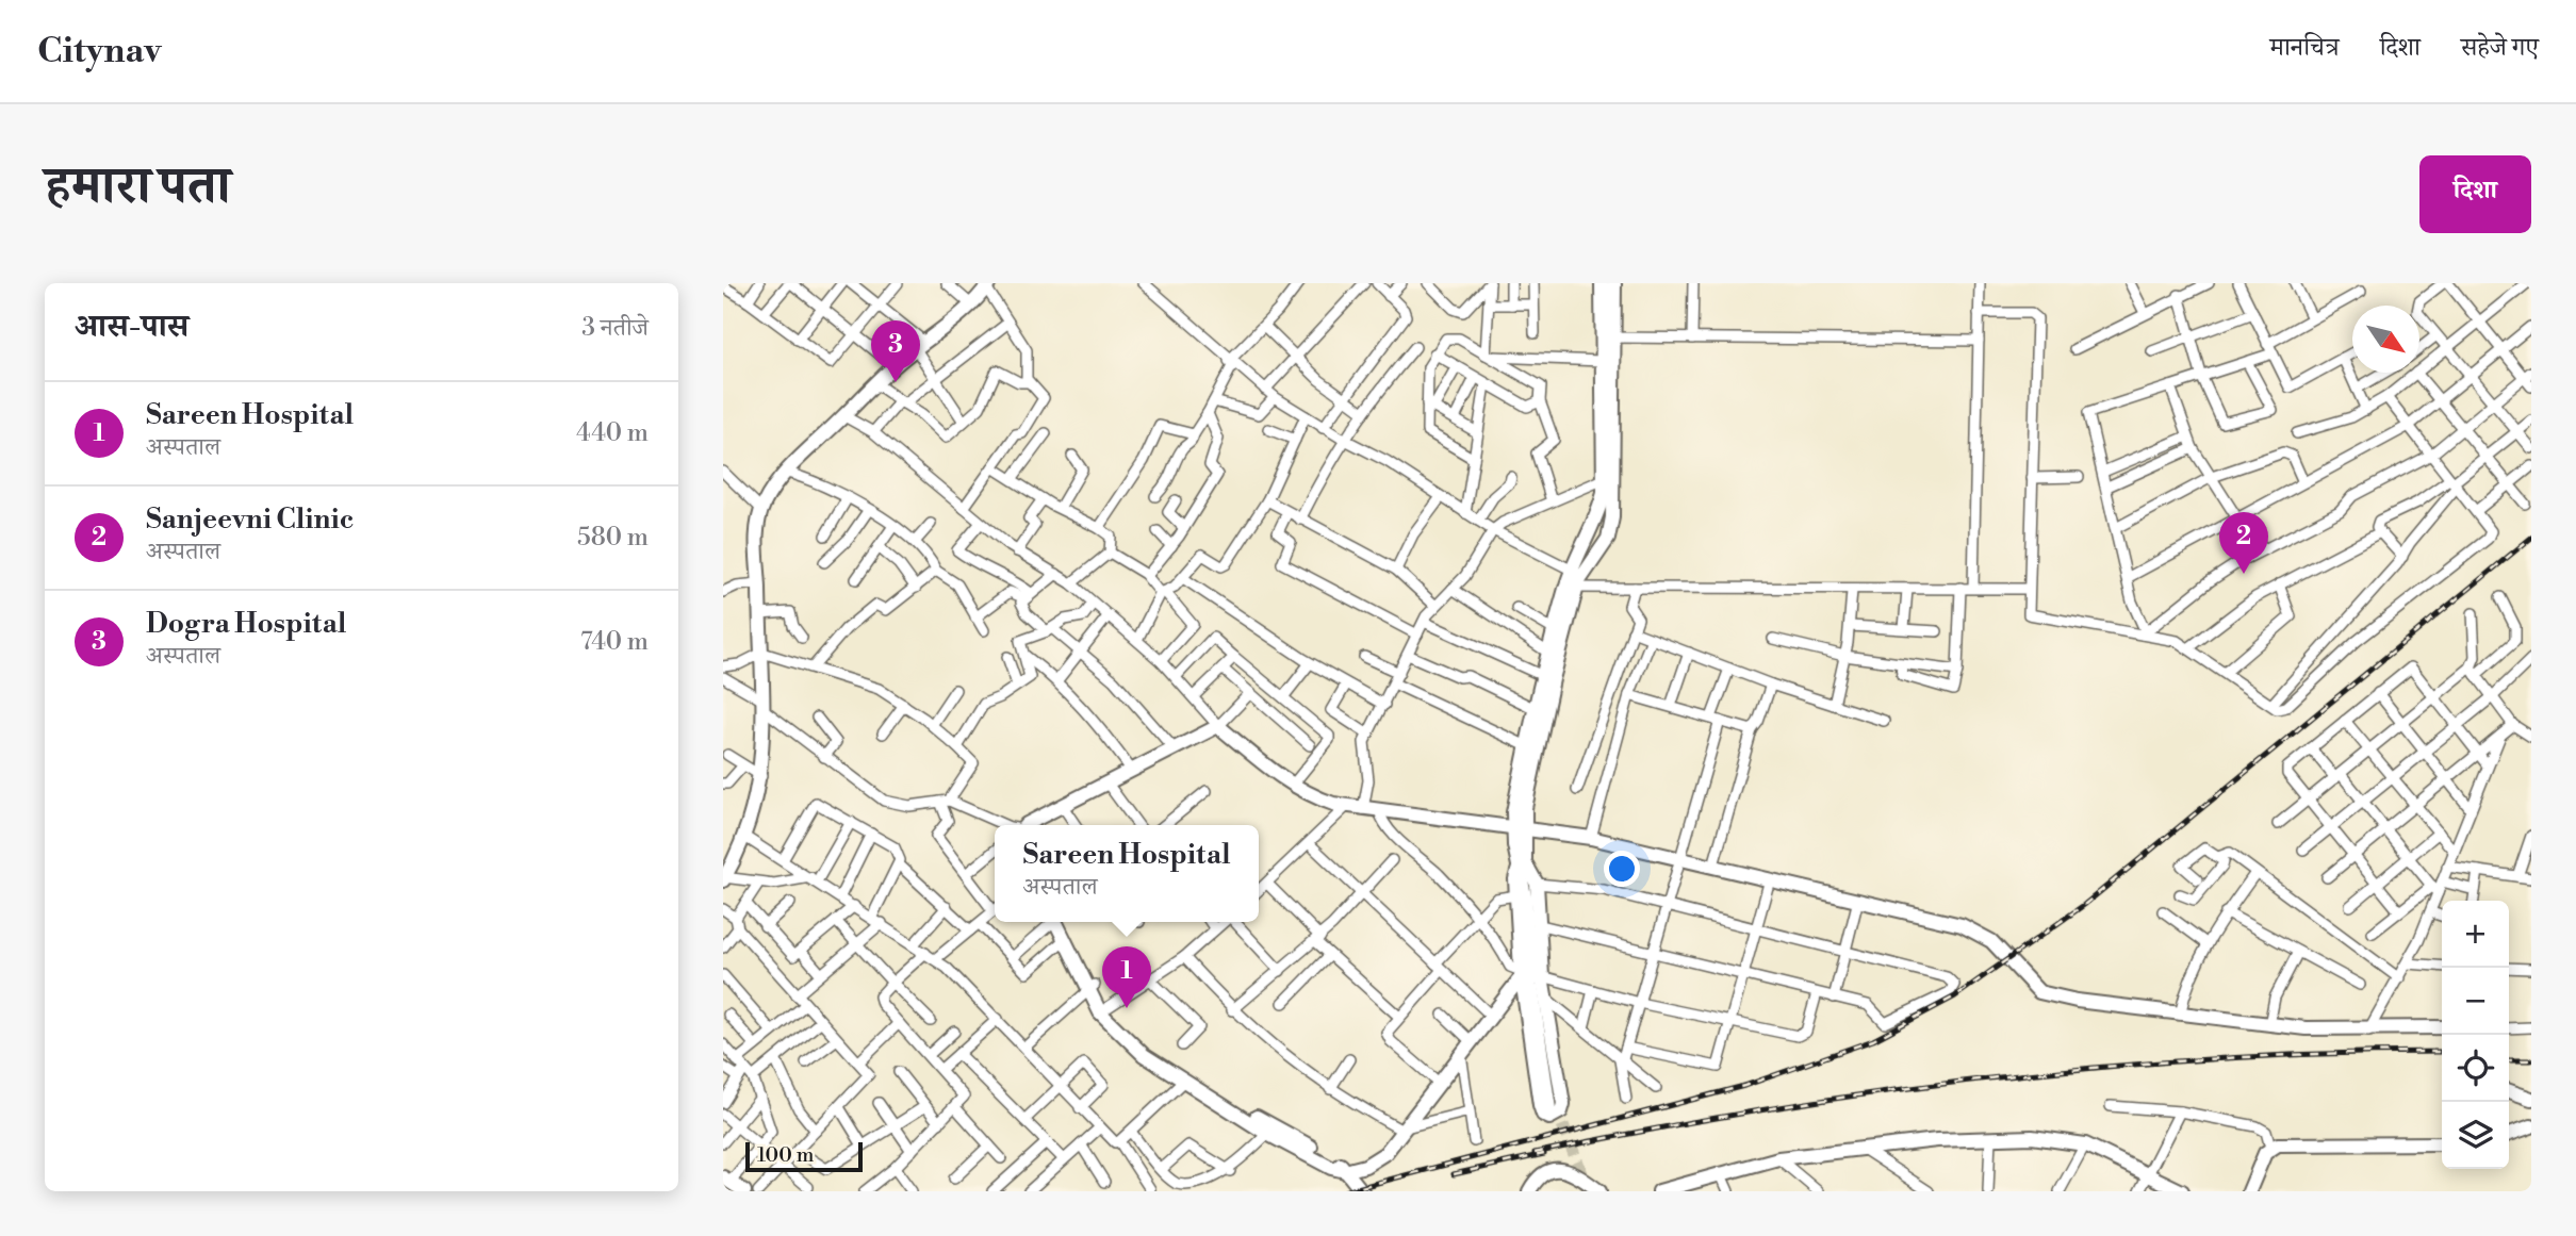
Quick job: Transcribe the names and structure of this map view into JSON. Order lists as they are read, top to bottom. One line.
{"scale_bar":"100 m","north":"bottom right","page":{"header":"Citynav","nav":["मानचित्र","दिशा","सहेजे गए"],"title":"हमारा पता","buttons":"दिशा","heading":["आस-पास","3 नतीजे"],"pins":["3","2","1"],"list":[{"mark":"1","name":"Sareen Hospital","note":"अस्पताल","value":"440 m"},{"mark":"2","name":"Sanjeevni Clinic","note":"अस्पताल","value":"580 m"},{"mark":"3","name":"Dogra Hospital","note":"अस्पताल","value":"740 m"}],"popup":["Sareen Hospital","अस्पताल"],"map_buttons":["+","−"],"scale":"100 m"}}
